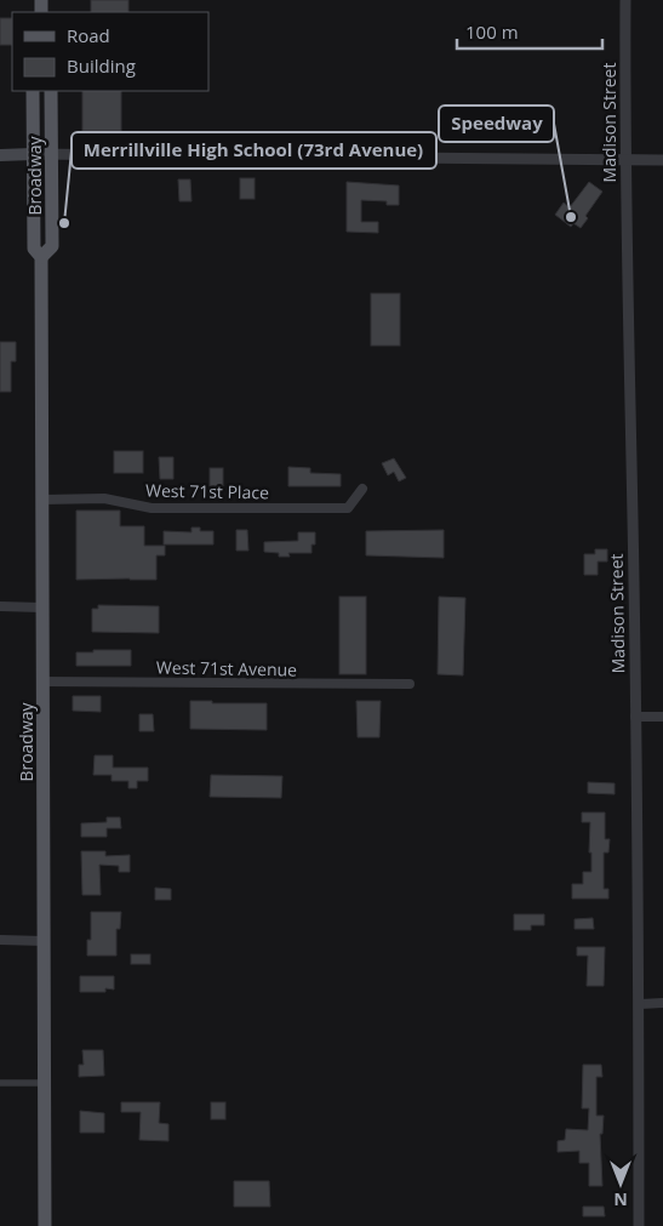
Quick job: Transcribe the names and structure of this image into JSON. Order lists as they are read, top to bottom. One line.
{"streets":{"main road":["Broadway"],"street":["Madison Street","West 71st Place","West 71st Avenue"]},"crossings":[["Broadway","West 71st Place"],["Broadway","West 71st Avenue"]],"places":["Speedway","Merrillville High School (73rd Avenue)"],"legend":["Road","Building"],"scale_bar":"100 m","north":"bottom"}
